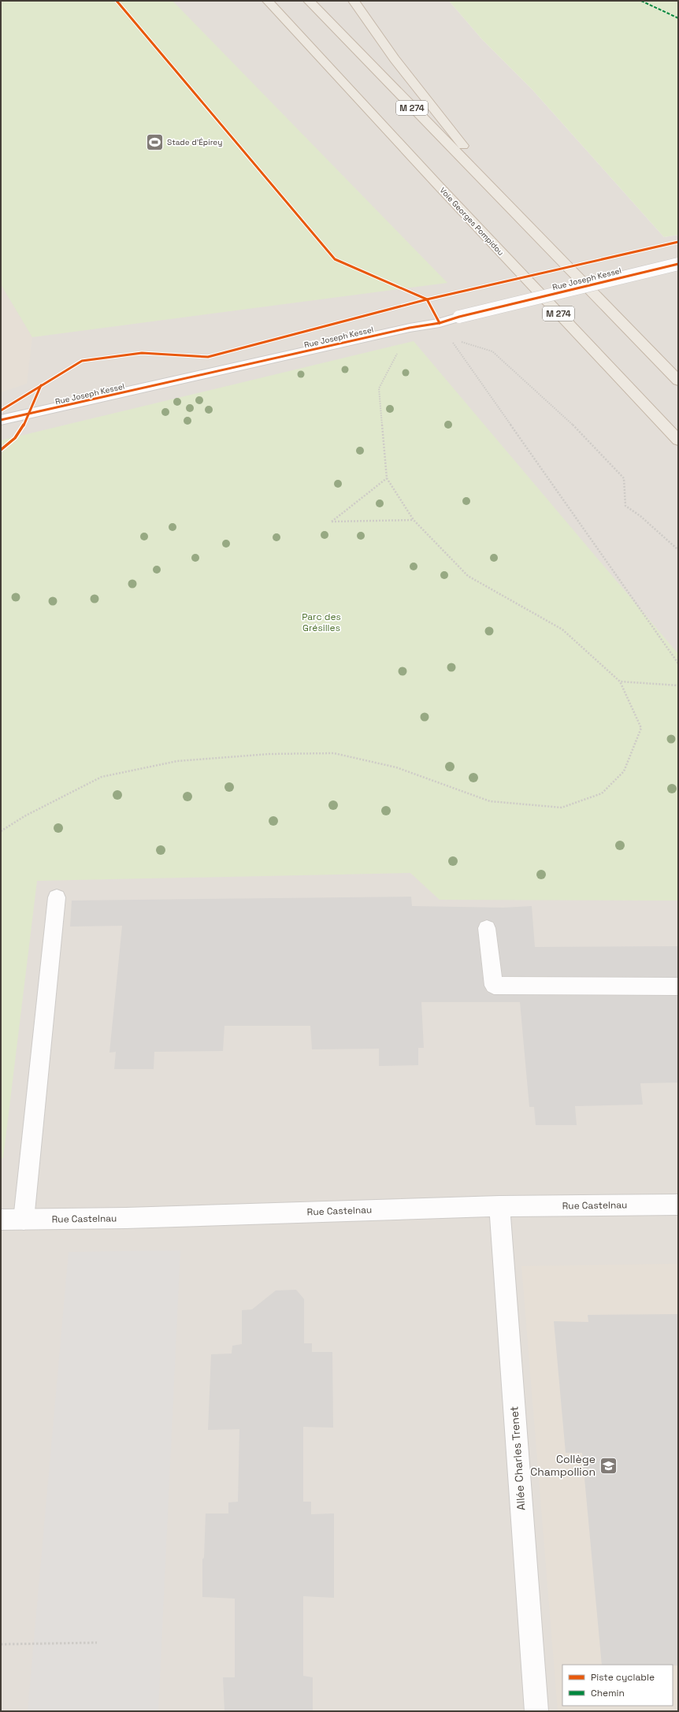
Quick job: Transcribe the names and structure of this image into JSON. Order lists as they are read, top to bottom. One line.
{"streets":{"highway":["M 274","Voie Georges Pompidou"],"street":["Rue Joseph Kessel","Rue Castelnau","Allée Charles Trenet"]},"crossings":[["Rue Castelnau","Allée Charles Trenet"]],"parks":["Parc des Grésilles"],"places":{"sports":["Stade d'Épirey"],"school or university":["Collège Champollion"]},"legend":["Piste cyclable","Chemin"]}
